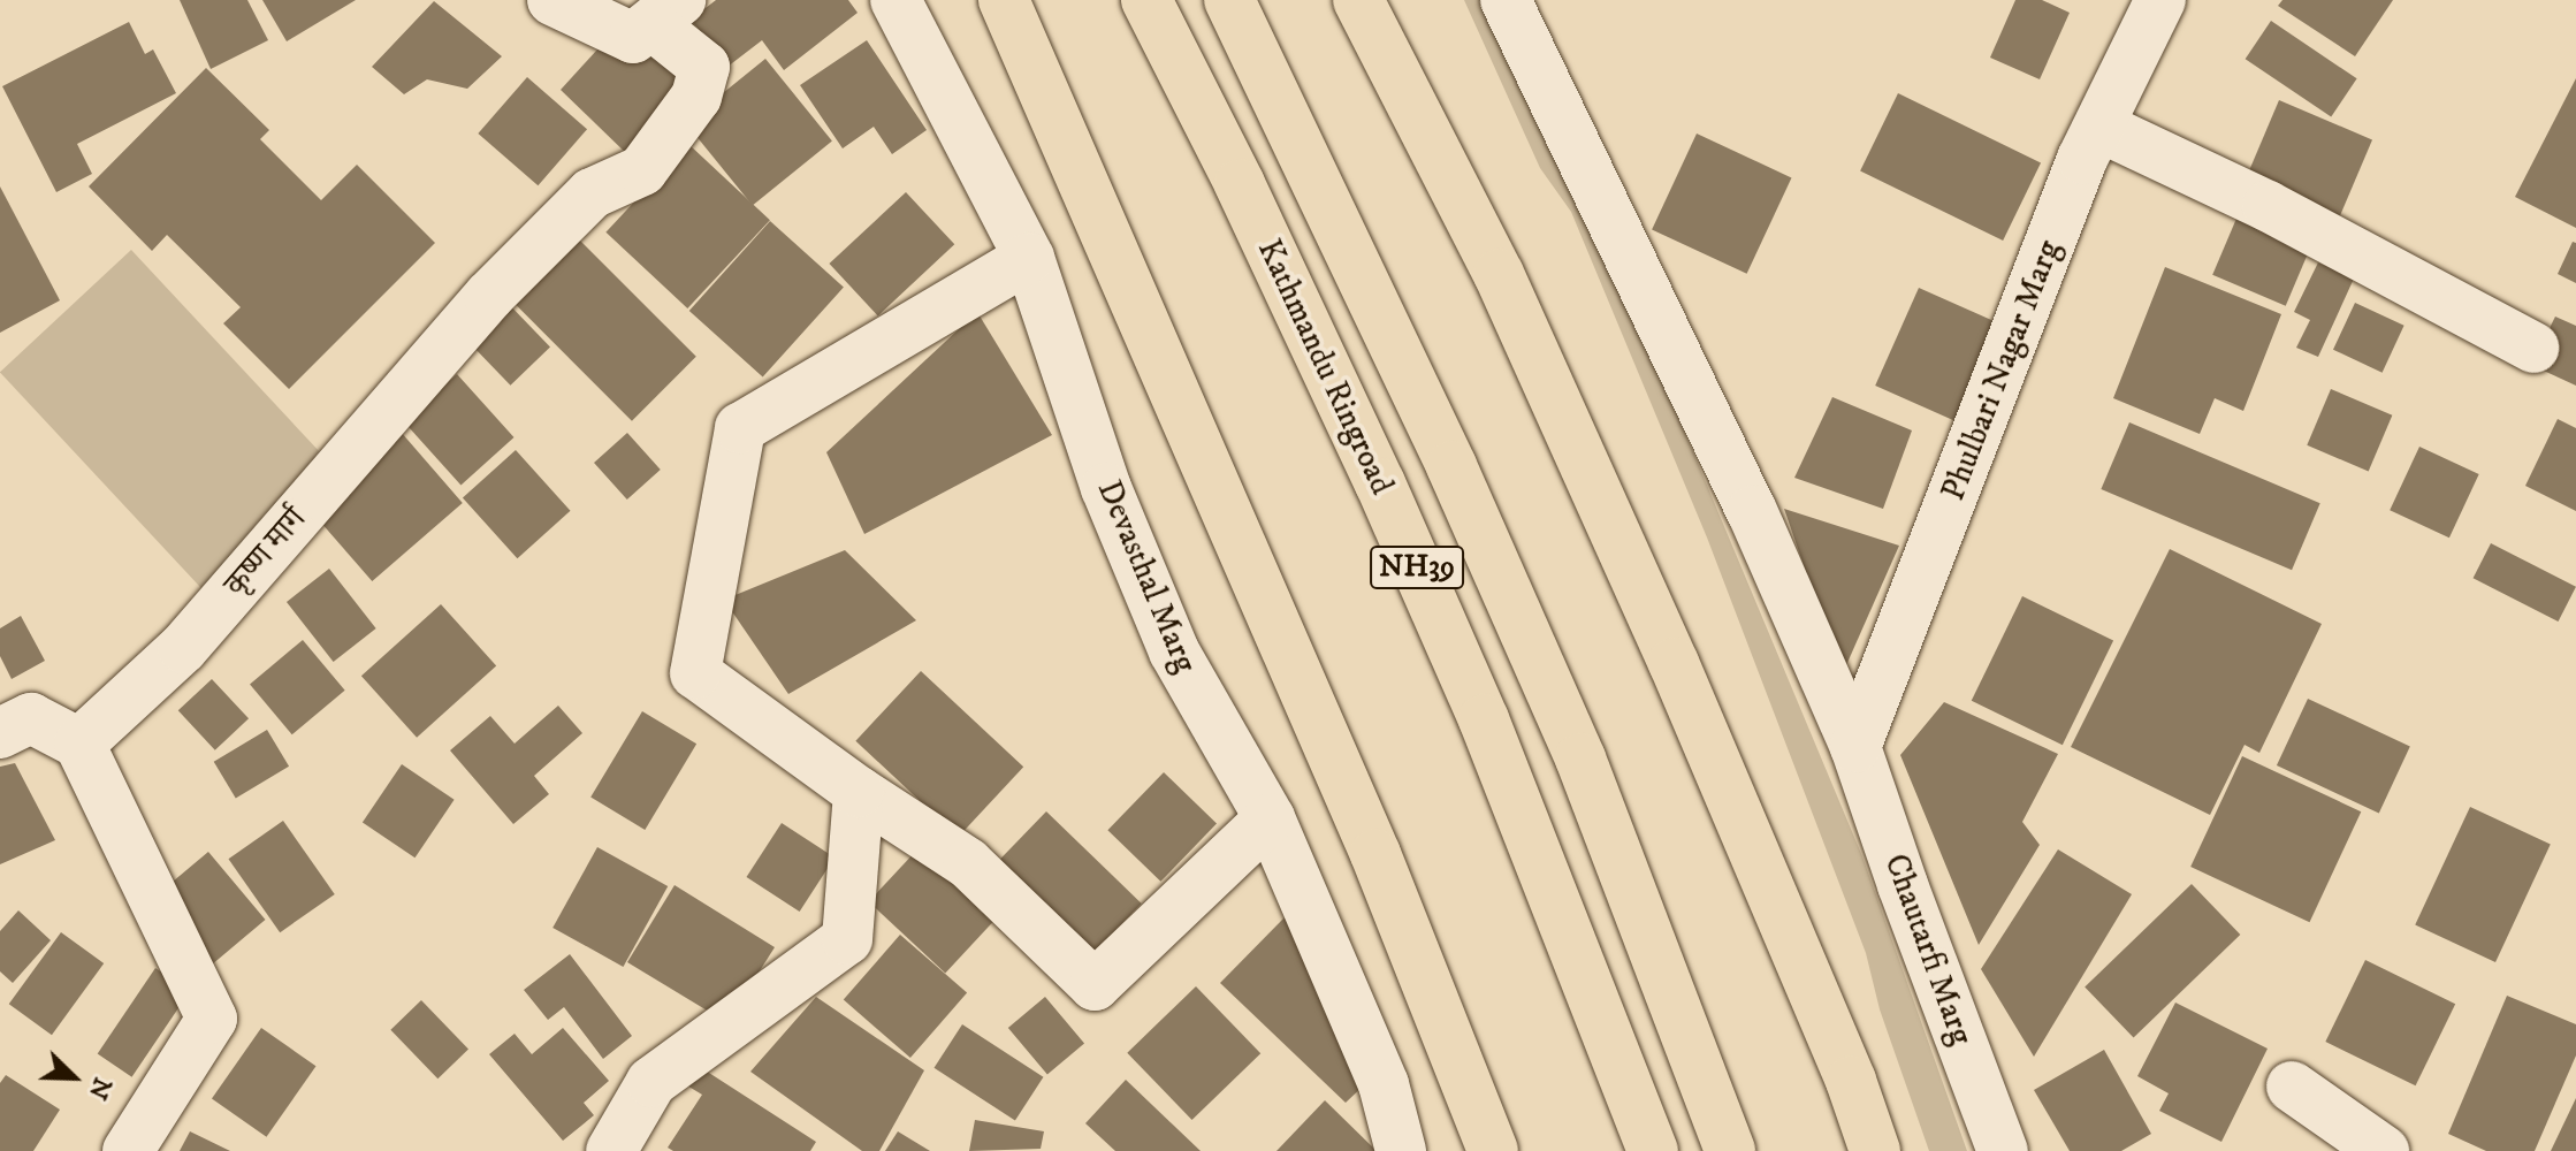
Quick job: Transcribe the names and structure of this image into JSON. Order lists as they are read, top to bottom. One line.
{"streets":{"main road":["Kathmandu Ringroad","NH39"],"street":["Phulbari Nagar Marg","कृष्ण मार्ग","Devasthal Marg","Chautarfi Marg"]},"crossings":[["Phulbari Nagar Marg","Chautarfi Marg"]],"north":"bottom right"}
